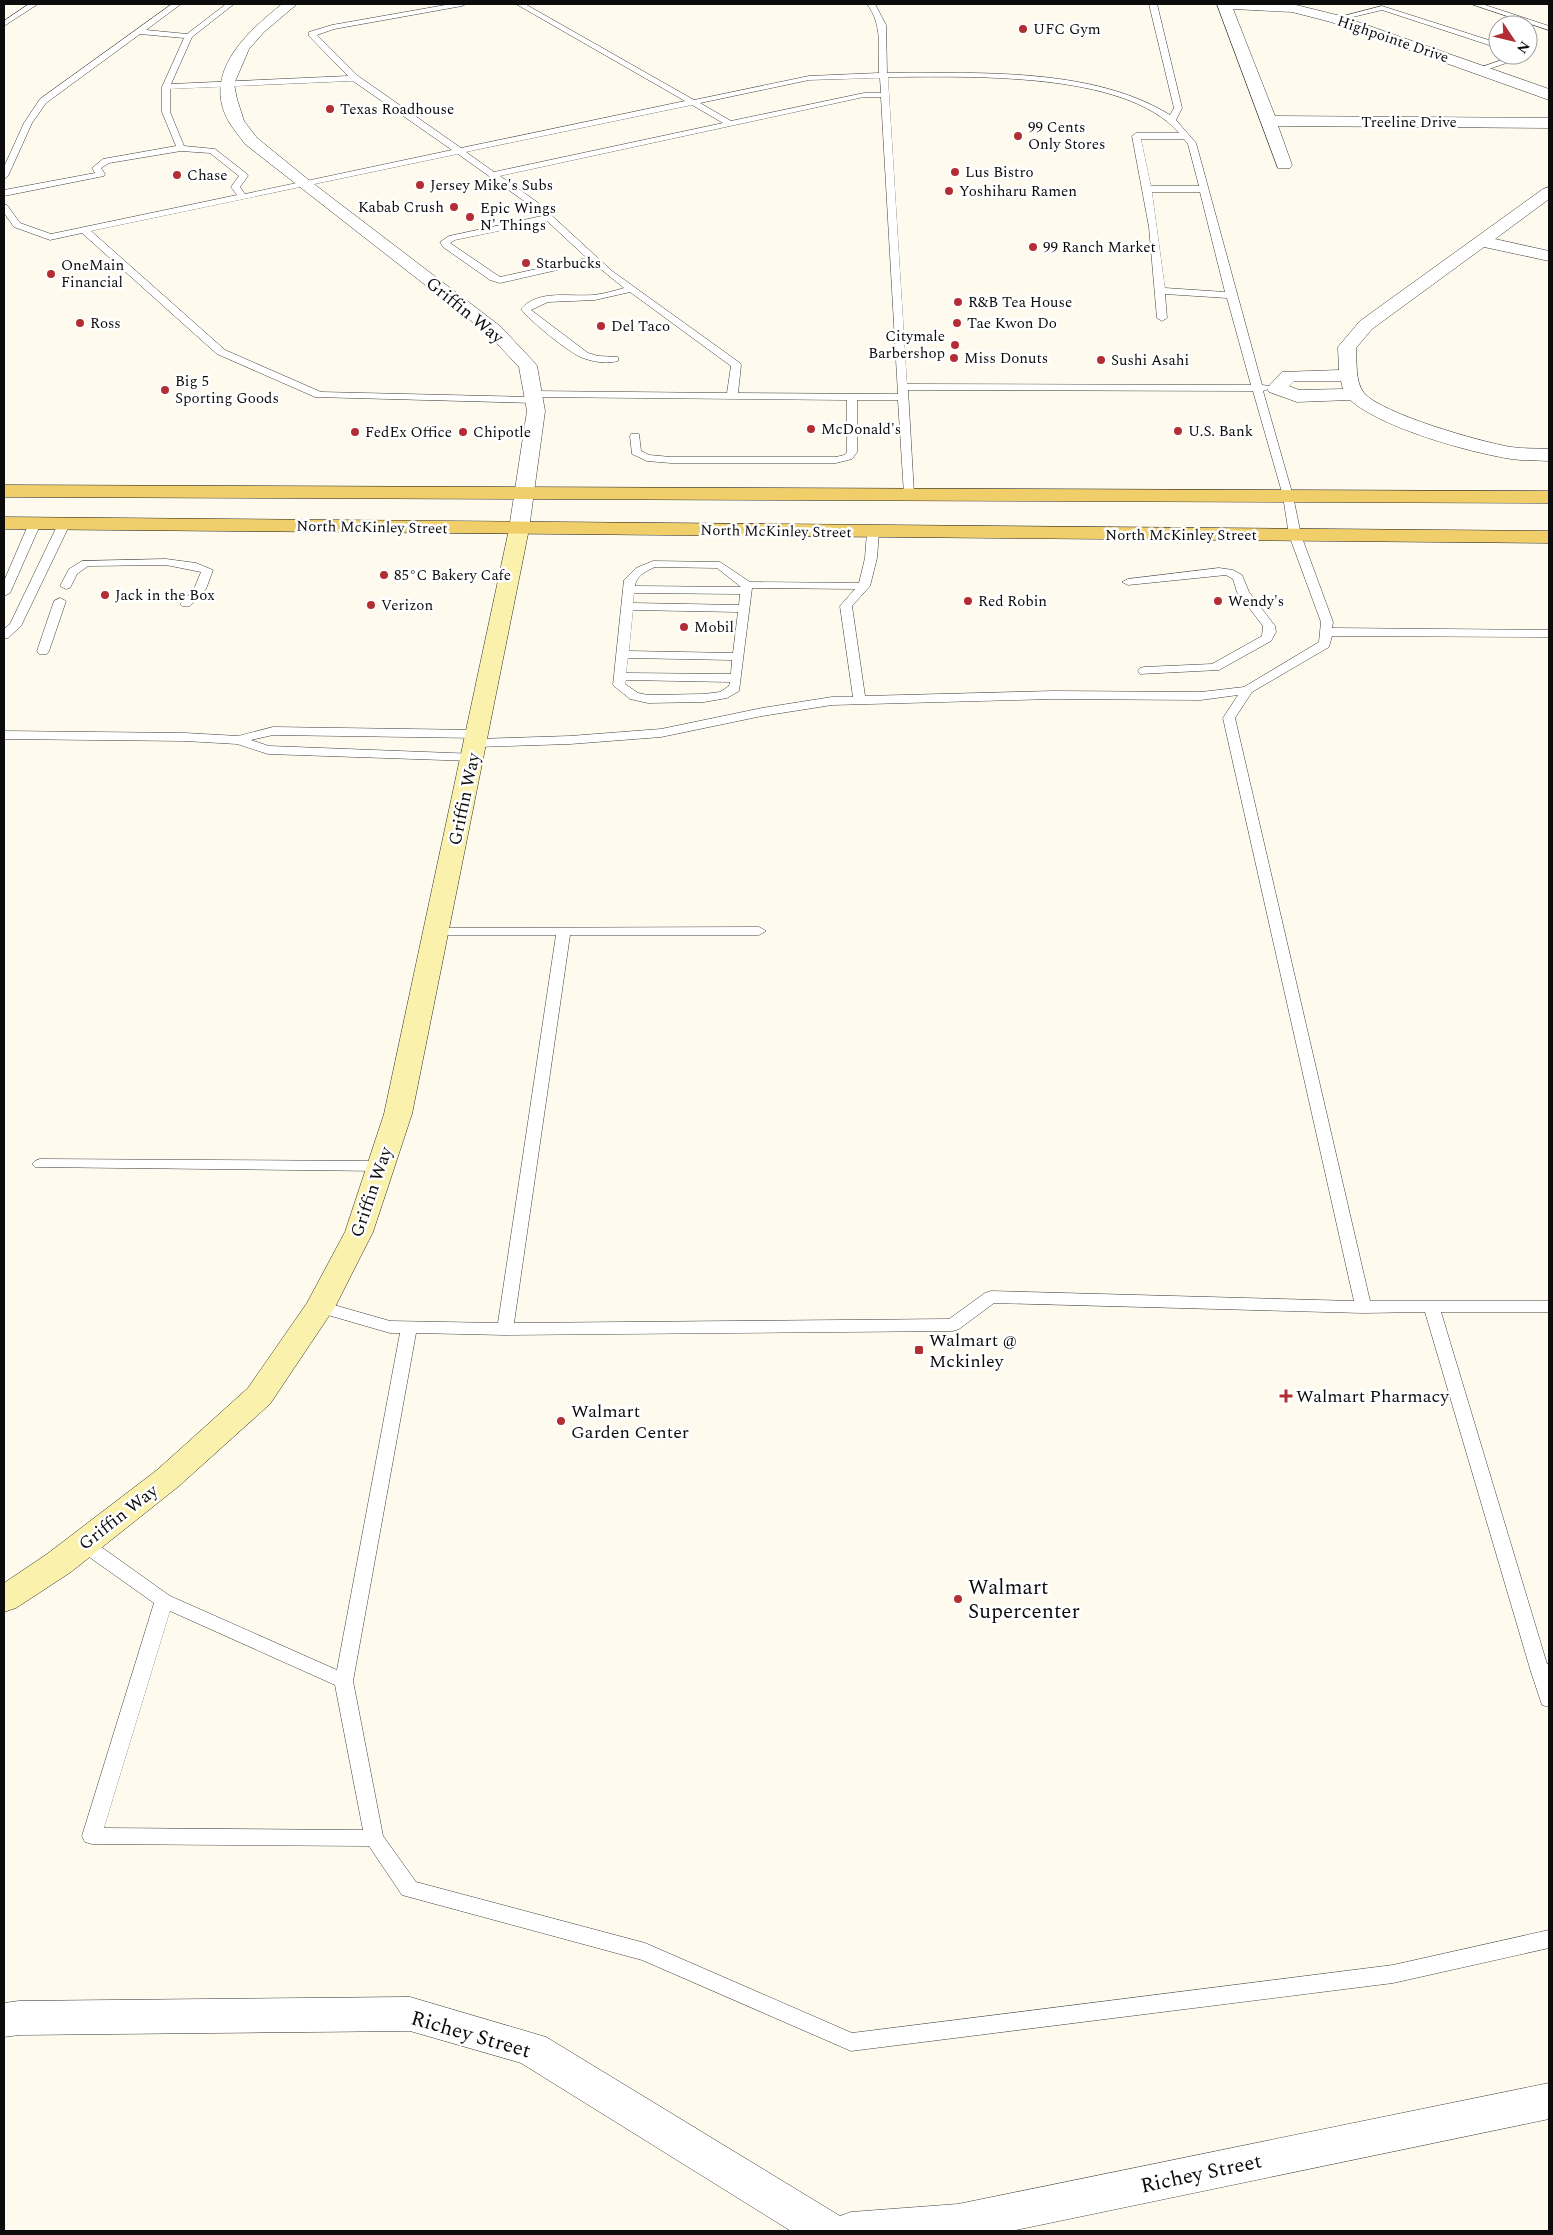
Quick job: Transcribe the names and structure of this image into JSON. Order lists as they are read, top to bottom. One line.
{"streets":{"main road":["North McKinley Street"],"street":["Highpointe Drive","Treeline Drive","Griffin Way","Richey Street"]},"crossings":[["Highpointe Drive","Treeline Drive"],["Griffin Way","North McKinley Street"]],"places":{"other":["UFC Gym","Texas Roadhouse","99 Cents Only Stores","Lus Bistro","Chase","Jersey Mike's Subs","Yoshiharu Ramen","Kabab Crush","Epic Wings N' Things","99 Ranch Market","Starbucks","OneMain Financial","R&B Tea House","Ross","Tae Kwon Do","Del Taco","Citymale Barbershop","Miss Donuts","Sushi Asahi","Big 5 Sporting Goods","McDonald's","U.S. Bank","FedEx Office","Chipotle","85°C Bakery Cafe","Jack in the Box","Red Robin","Wendy's","Verizon","Mobil","Walmart Garden Center","Walmart Supercenter"],"transit":["Walmart @ Mckinley"],"health":["Walmart Pharmacy"]},"north":"bottom right"}
